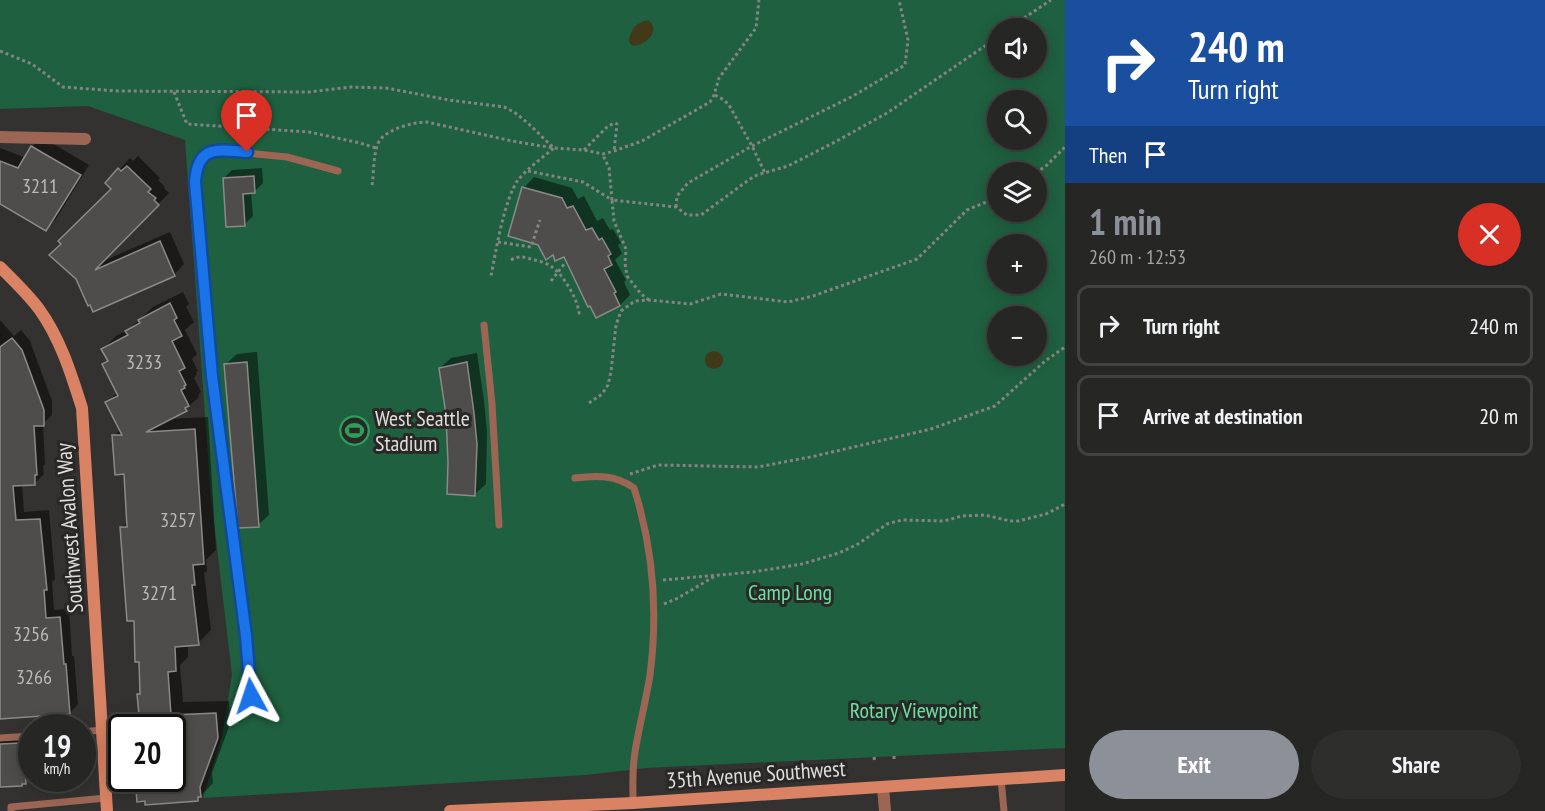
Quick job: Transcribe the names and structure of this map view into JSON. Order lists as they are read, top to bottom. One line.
{"streets":{"main road":["Southwest Avalon Way","35th Avenue Southwest"]},"parks":["Camp Long","Rotary Viewpoint"],"places":{"sports":["West Seattle Stadium"]},"house_numbers":["3211","3233","3257","3271","3256","3266"],"page":{"turn":["240 m","Turn right"],"map_buttons":["+","−"],"then":"Then","heading":["1 min","260 m · 12:53"],"list":[{"name":"Turn right","value":"240 m"},{"name":"Arrive at destination","value":"20 m"}],"speed":"19 km/h","limit":"20","buttons":["Exit","Share"]}}
